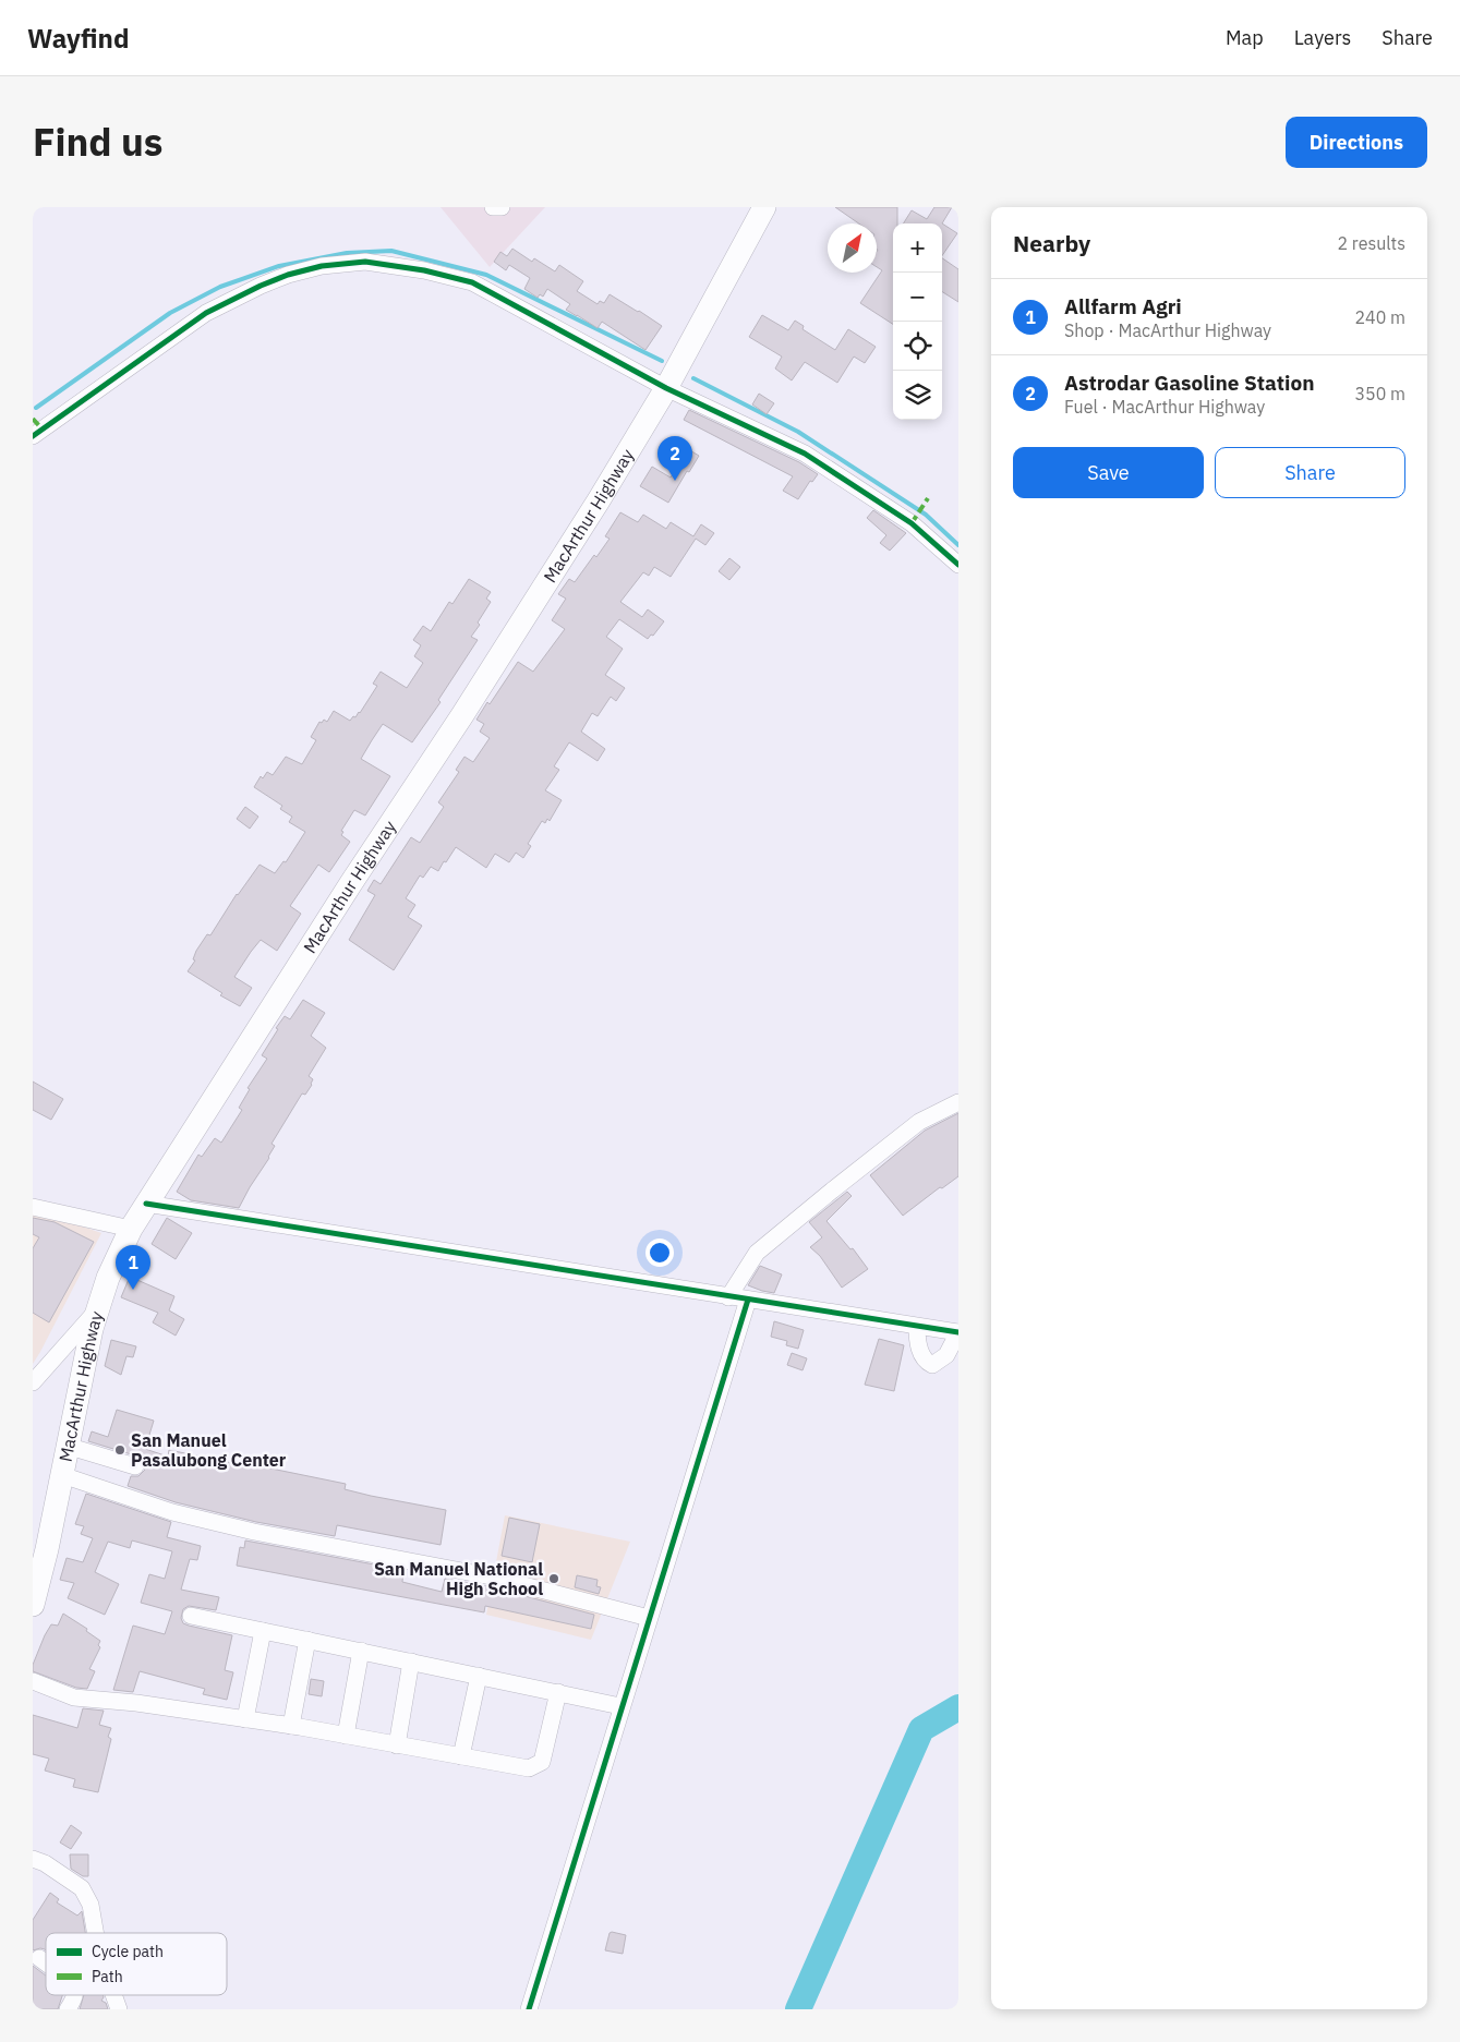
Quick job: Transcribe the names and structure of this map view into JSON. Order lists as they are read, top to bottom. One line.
{"streets":{"highway":["MacArthur Highway"]},"places":["San Manuel Pasalubong Center","San Manuel National High School"],"legend":["Cycle path","Path"],"north":"top right","page":{"header":"Wayfind","nav":["Map","Layers","Share"],"title":"Find us","buttons":["Directions",["Save","Share"]],"heading":["Nearby","2 results"],"map_buttons":["+","−"],"list":[{"mark":"1","name":"Allfarm Agri","note":"Shop · MacArthur Highway","value":"240 m"},{"mark":"2","name":"Astrodar Gasoline Station","note":"Fuel · MacArthur Highway","value":"350 m"}],"pins":["2","1"]}}
